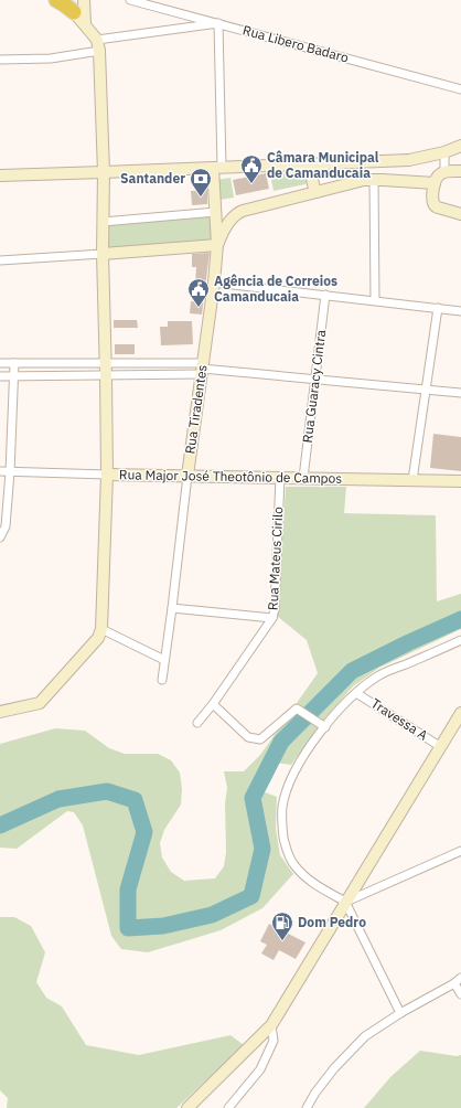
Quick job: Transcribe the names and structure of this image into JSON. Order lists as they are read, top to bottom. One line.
{"streets":{"main road":["Rua Tiradentes","Rua Major José Theotônio de Campos"],"street":["Rua Libero Badaro","Rua Guaracy Cintra","Rua Mateus Cirilo","Travessa A"]},"crossings":[["Rua Guaracy Cintra","Rua Major José Theotônio de Campos"],["Rua Tiradentes","Rua Major José Theotônio de Campos"],["Rua Major José Theotônio de Campos","Rua Mateus Cirilo"]],"places":{"public building":["Câmara Municipal de Camanducaia","Agência de Correios Camanducaia"],"bank":["Santander"],"fuel station":["Dom Pedro"]}}
